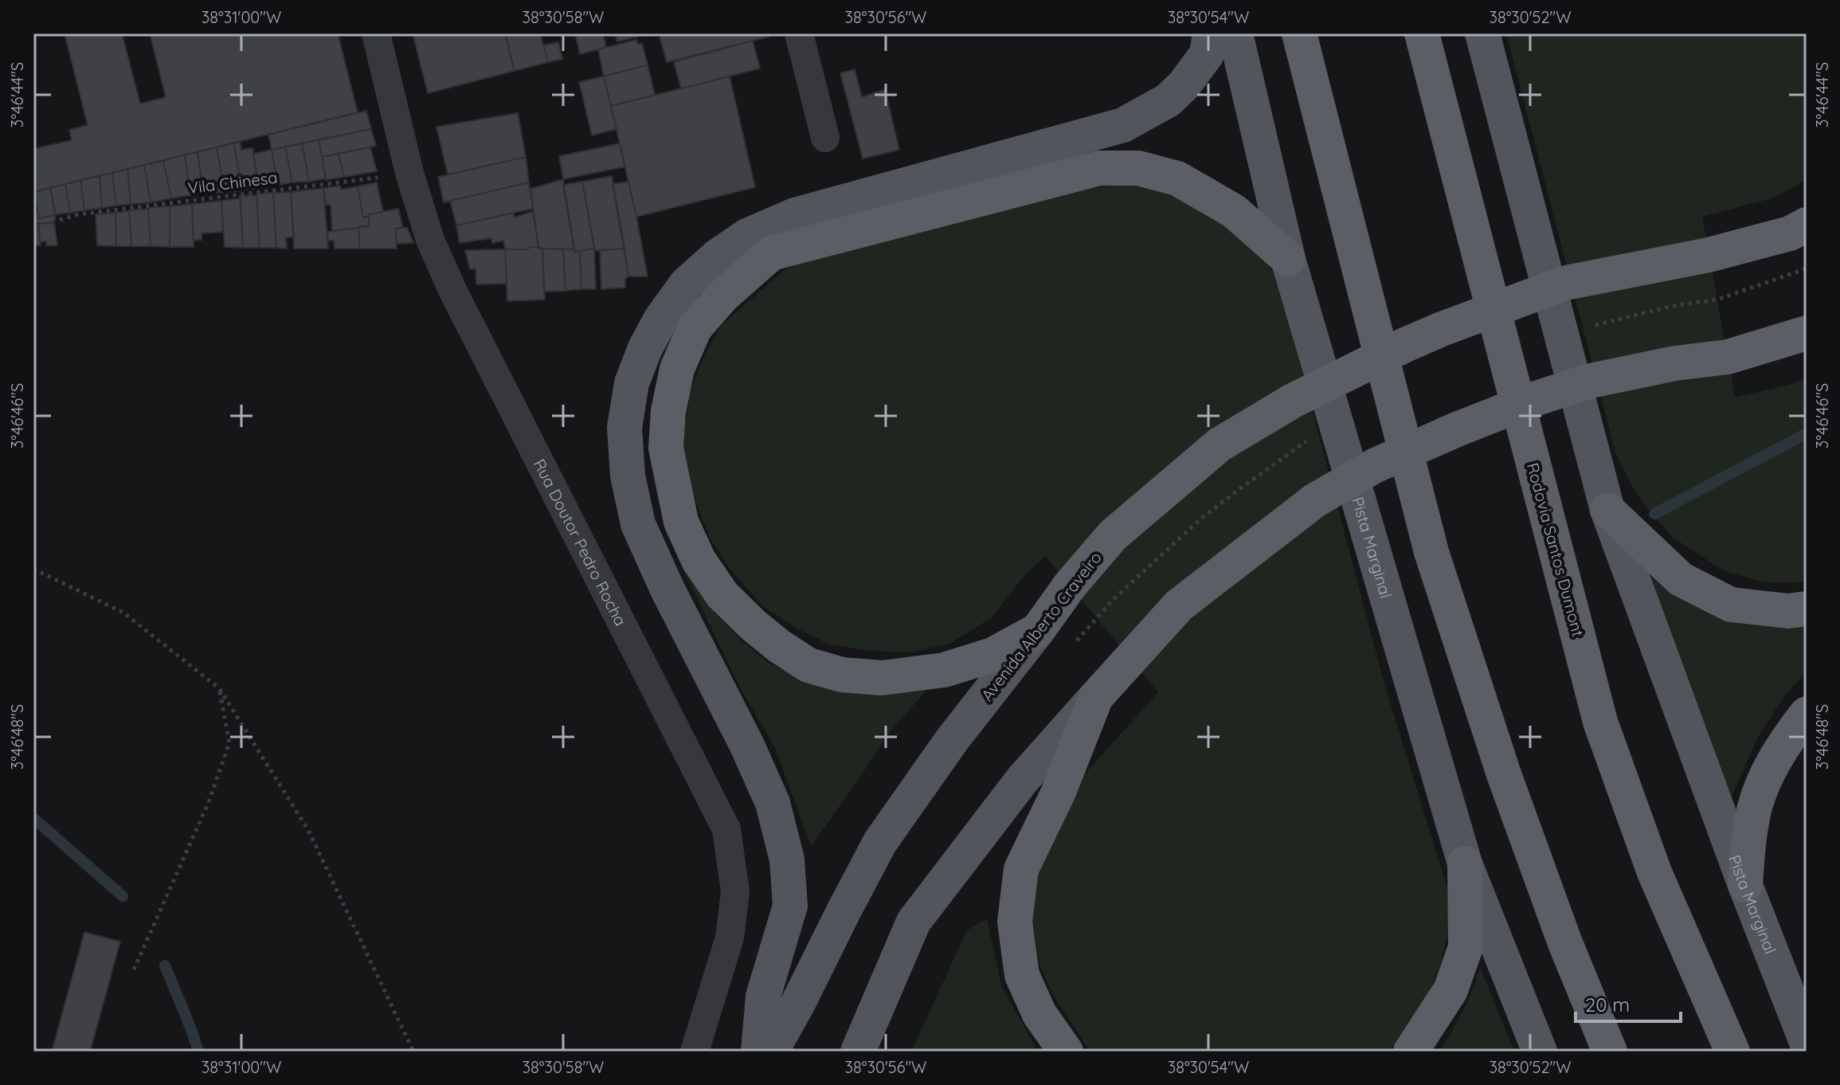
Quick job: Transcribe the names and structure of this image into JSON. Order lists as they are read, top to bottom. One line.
{"streets":{"highway":["Rodovia Santos Dumont","Avenida Alberto Craveiro"],"main road":["Pista Marginal"],"street":["Rua Doutor Pedro Rocha"],"path":["Vila Chinesa"]},"crossings":[["Vila Chinesa","Rua Doutor Pedro Rocha"]],"scale_bar":"20 m","coordinates":["38°31'00\"W","38°30'58\"W","38°30'56\"W","38°30'54\"W","38°30'52\"W","3°46'44\"S","3°46'46\"S","3°46'48\"S"]}
